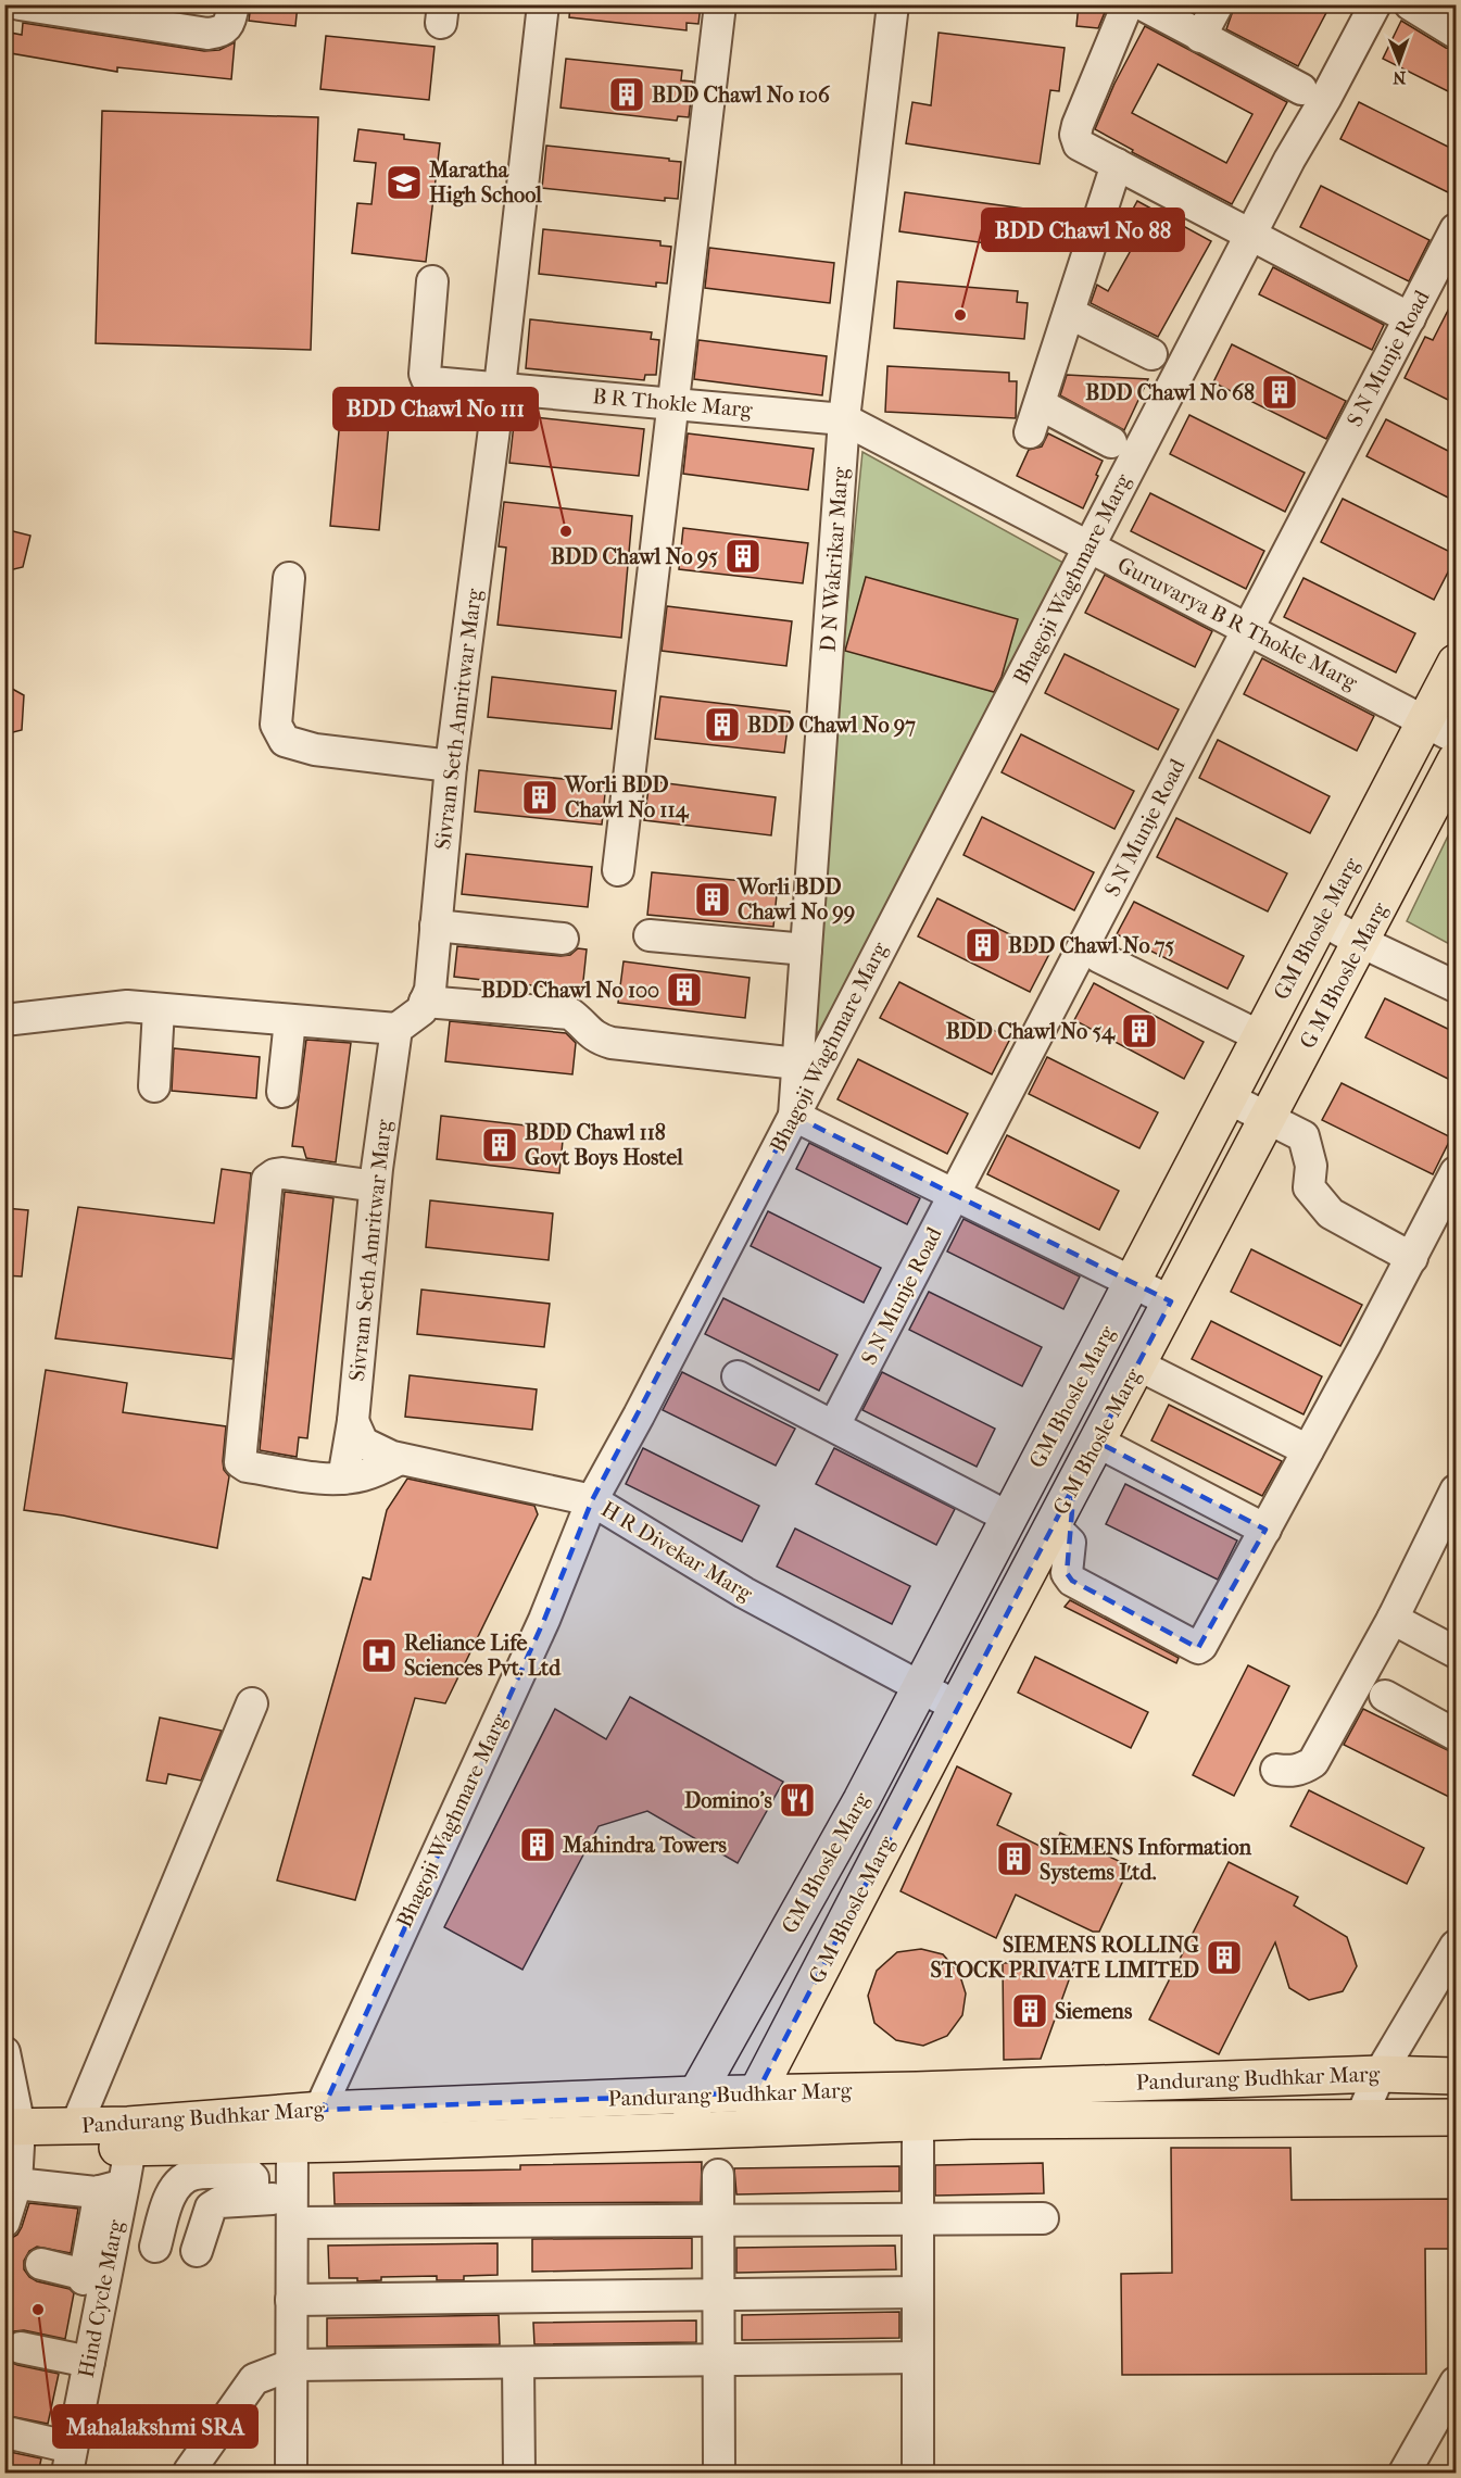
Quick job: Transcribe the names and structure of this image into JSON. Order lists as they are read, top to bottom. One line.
{"streets":{"main road":["GM Bhosle Marg","G M Bhosle Marg","Pandurang Budhkar Marg"],"street":["S N Munje Road","B R Thokle Marg","D N Wakrikar Marg","Bhagoji Waghmare Marg","Guruvarya B R Thokle Marg","Sivram Seth Amritwar Marg","H R Divekar Marg","Hind Cycle Marg"]},"crossings":[["S N Munje Road","Guruvarya B R Thokle Marg"],["B R Thokle Marg","D N Wakrikar Marg"],["B R Thokle Marg","Guruvarya B R Thokle Marg"],["B R Thokle Marg","Sivram Seth Amritwar Marg"],["D N Wakrikar Marg","Bhagoji Waghmare Marg"],["D N Wakrikar Marg","Guruvarya B R Thokle Marg"],["Bhagoji Waghmare Marg","Guruvarya B R Thokle Marg"],["Bhagoji Waghmare Marg","H R Divekar Marg"],["Bhagoji Waghmare Marg","Pandurang Budhkar Marg"],["Guruvarya B R Thokle Marg","GM Bhosle Marg"],["Sivram Seth Amritwar Marg","H R Divekar Marg"],["GM Bhosle Marg","H R Divekar Marg"],["GM Bhosle Marg","Pandurang Budhkar Marg"],["G M Bhosle Marg","H R Divekar Marg"],["G M Bhosle Marg","Pandurang Budhkar Marg"],["Pandurang Budhkar Marg","Hind Cycle Marg"]],"places":{"building":["BDD Chawl No 106","BDD Chawl No 68","BDD Chawl No 95","BDD Chawl No 97","Worli BDD Chawl No 114","Worli BDD Chawl No 99","BDD Chawl No 75","BDD Chawl No 100","BDD Chawl No 54","BDD Chawl 118 Govt Boys Hostel","Mahindra Towers","SIEMENS Information Systems Ltd.","SIEMENS ROLLING STOCK PRIVATE LIMITED","Siemens"],"school or university":["Maratha High School"],"other":["BDD Chawl No 88","BDD Chawl No 111","Mahalakshmi SRA"],"hospital":["Reliance Life Sciences Pvt. Ltd"],"restaurant":["Domino's"]},"north":"bottom"}
